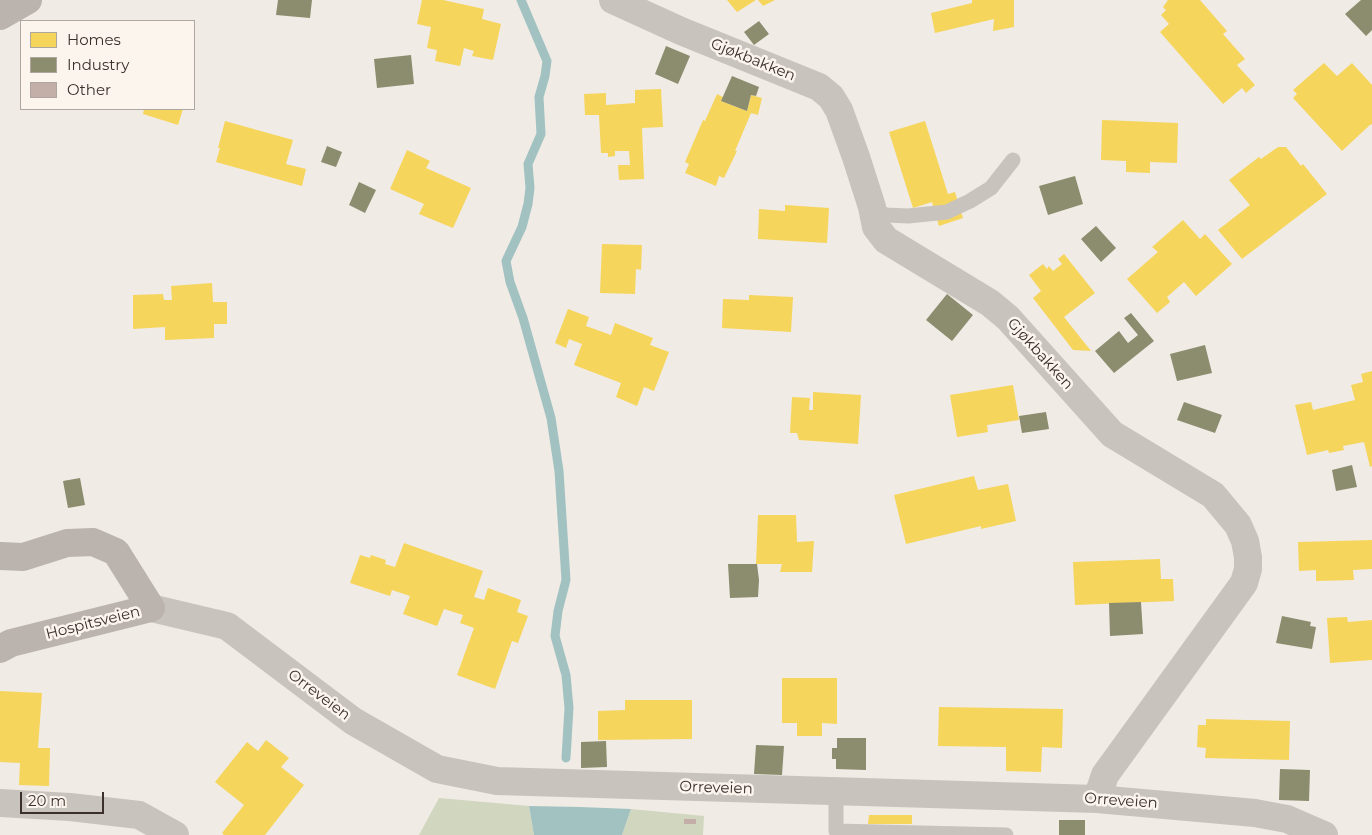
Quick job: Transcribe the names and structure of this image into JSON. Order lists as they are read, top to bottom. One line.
{"streets":{"street":["Gjøkbakken","Hospitsveien","Orreveien"]},"crossings":[["Gjøkbakken","Orreveien"],["Hospitsveien","Orreveien"]],"legend":["Homes","Industry","Other"],"scale_bar":"20 m"}
